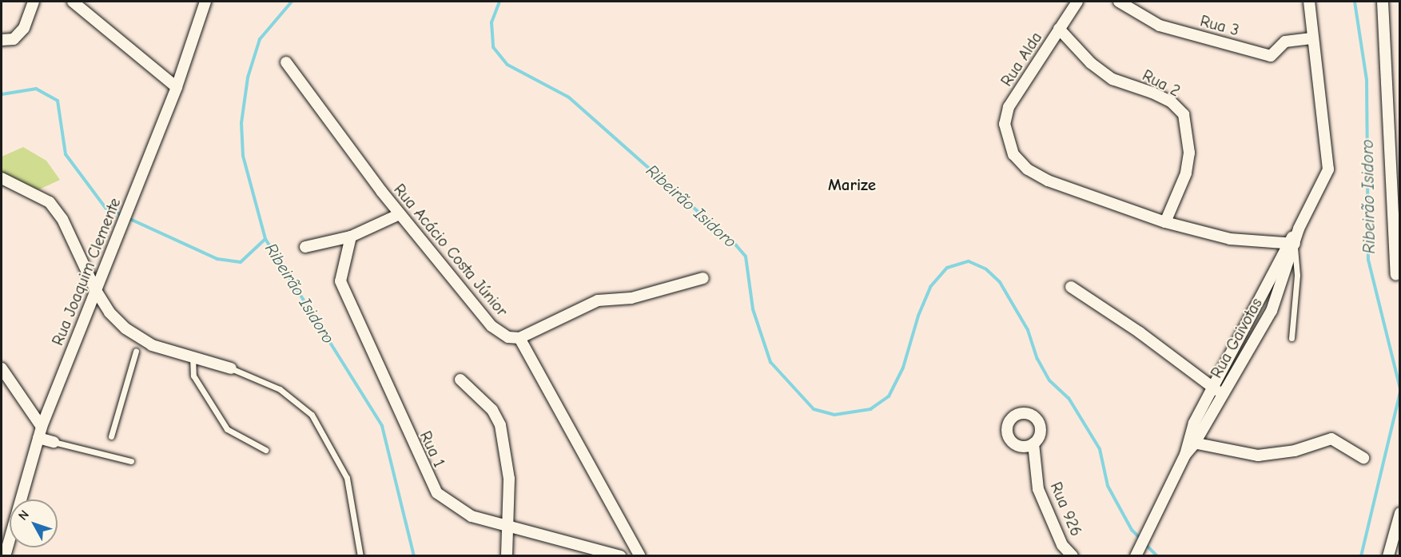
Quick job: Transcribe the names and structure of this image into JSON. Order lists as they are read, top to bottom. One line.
{"streets":{"street":["Rua 3","Rua Alda","Rua 2","Rua Acácio Costa Júnior","Rua Joaquim Clemente","Rua Gaivotas","Rua 1","Rua 926"]},"crossings":[["Rua 3","Rua Gaivotas"],["Rua Alda","Rua 2"]],"districts":["Marize"],"water":["Ribeirão Isidoro"],"north":"top left"}
